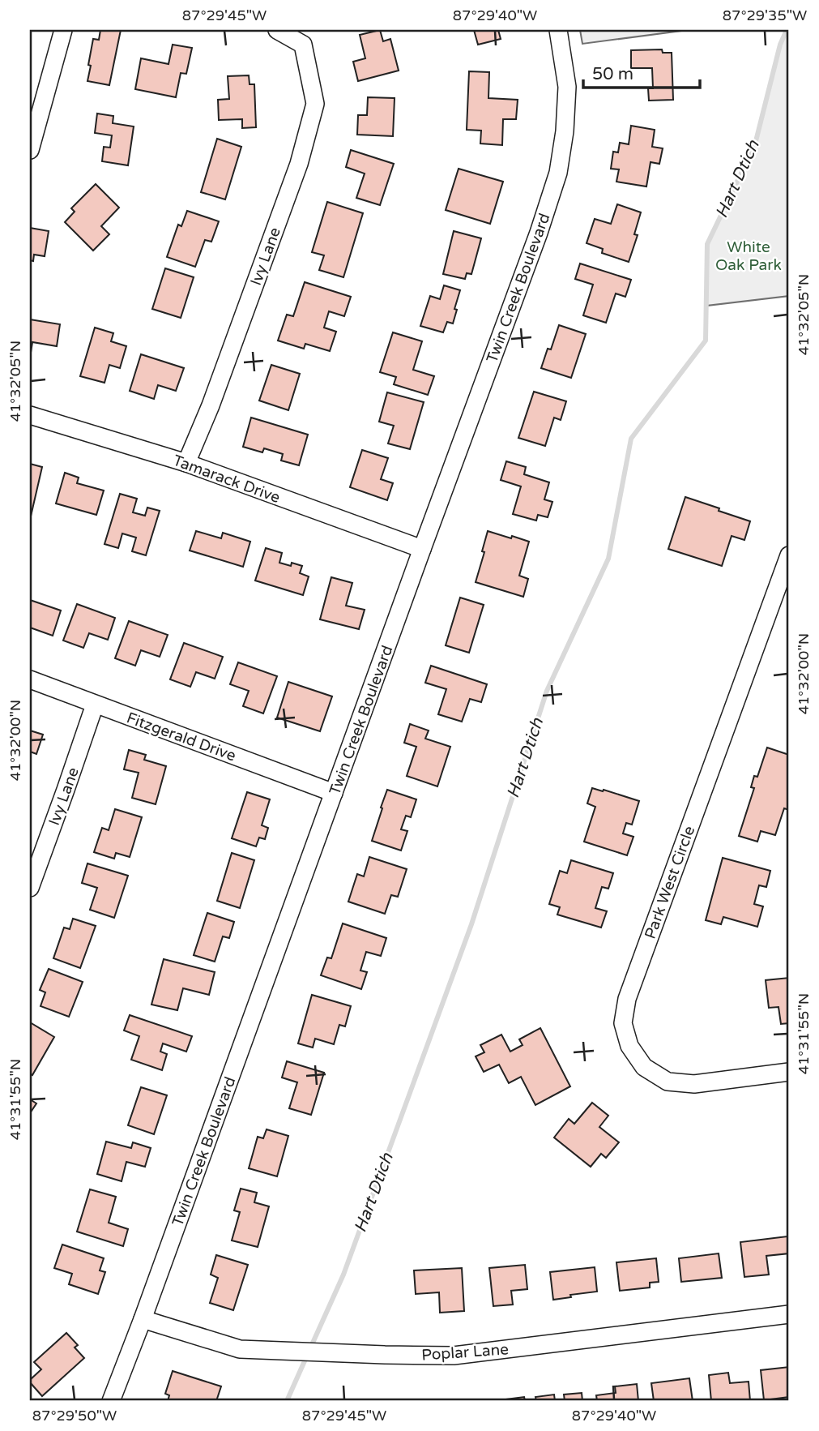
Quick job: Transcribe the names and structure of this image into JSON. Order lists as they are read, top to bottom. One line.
{"streets":{"street":["Ivy Lane","Twin Creek Boulevard","Tamarack Drive","Fitzgerald Drive","Park West Circle","Poplar Lane"]},"crossings":[["Ivy Lane","Tamarack Drive"],["Ivy Lane","Fitzgerald Drive"],["Twin Creek Boulevard","Tamarack Drive"],["Twin Creek Boulevard","Fitzgerald Drive"],["Twin Creek Boulevard","Poplar Lane"]],"water":["Hart Dtich"],"parks":["White Oak Park"],"scale_bar":"50 m","coordinates":["87°29'45\"W","87°29'40\"W","87°29'35\"W","41°32'05\"N","41°32'00\"N","41°31'55\"N","87°29'50\"W"]}
